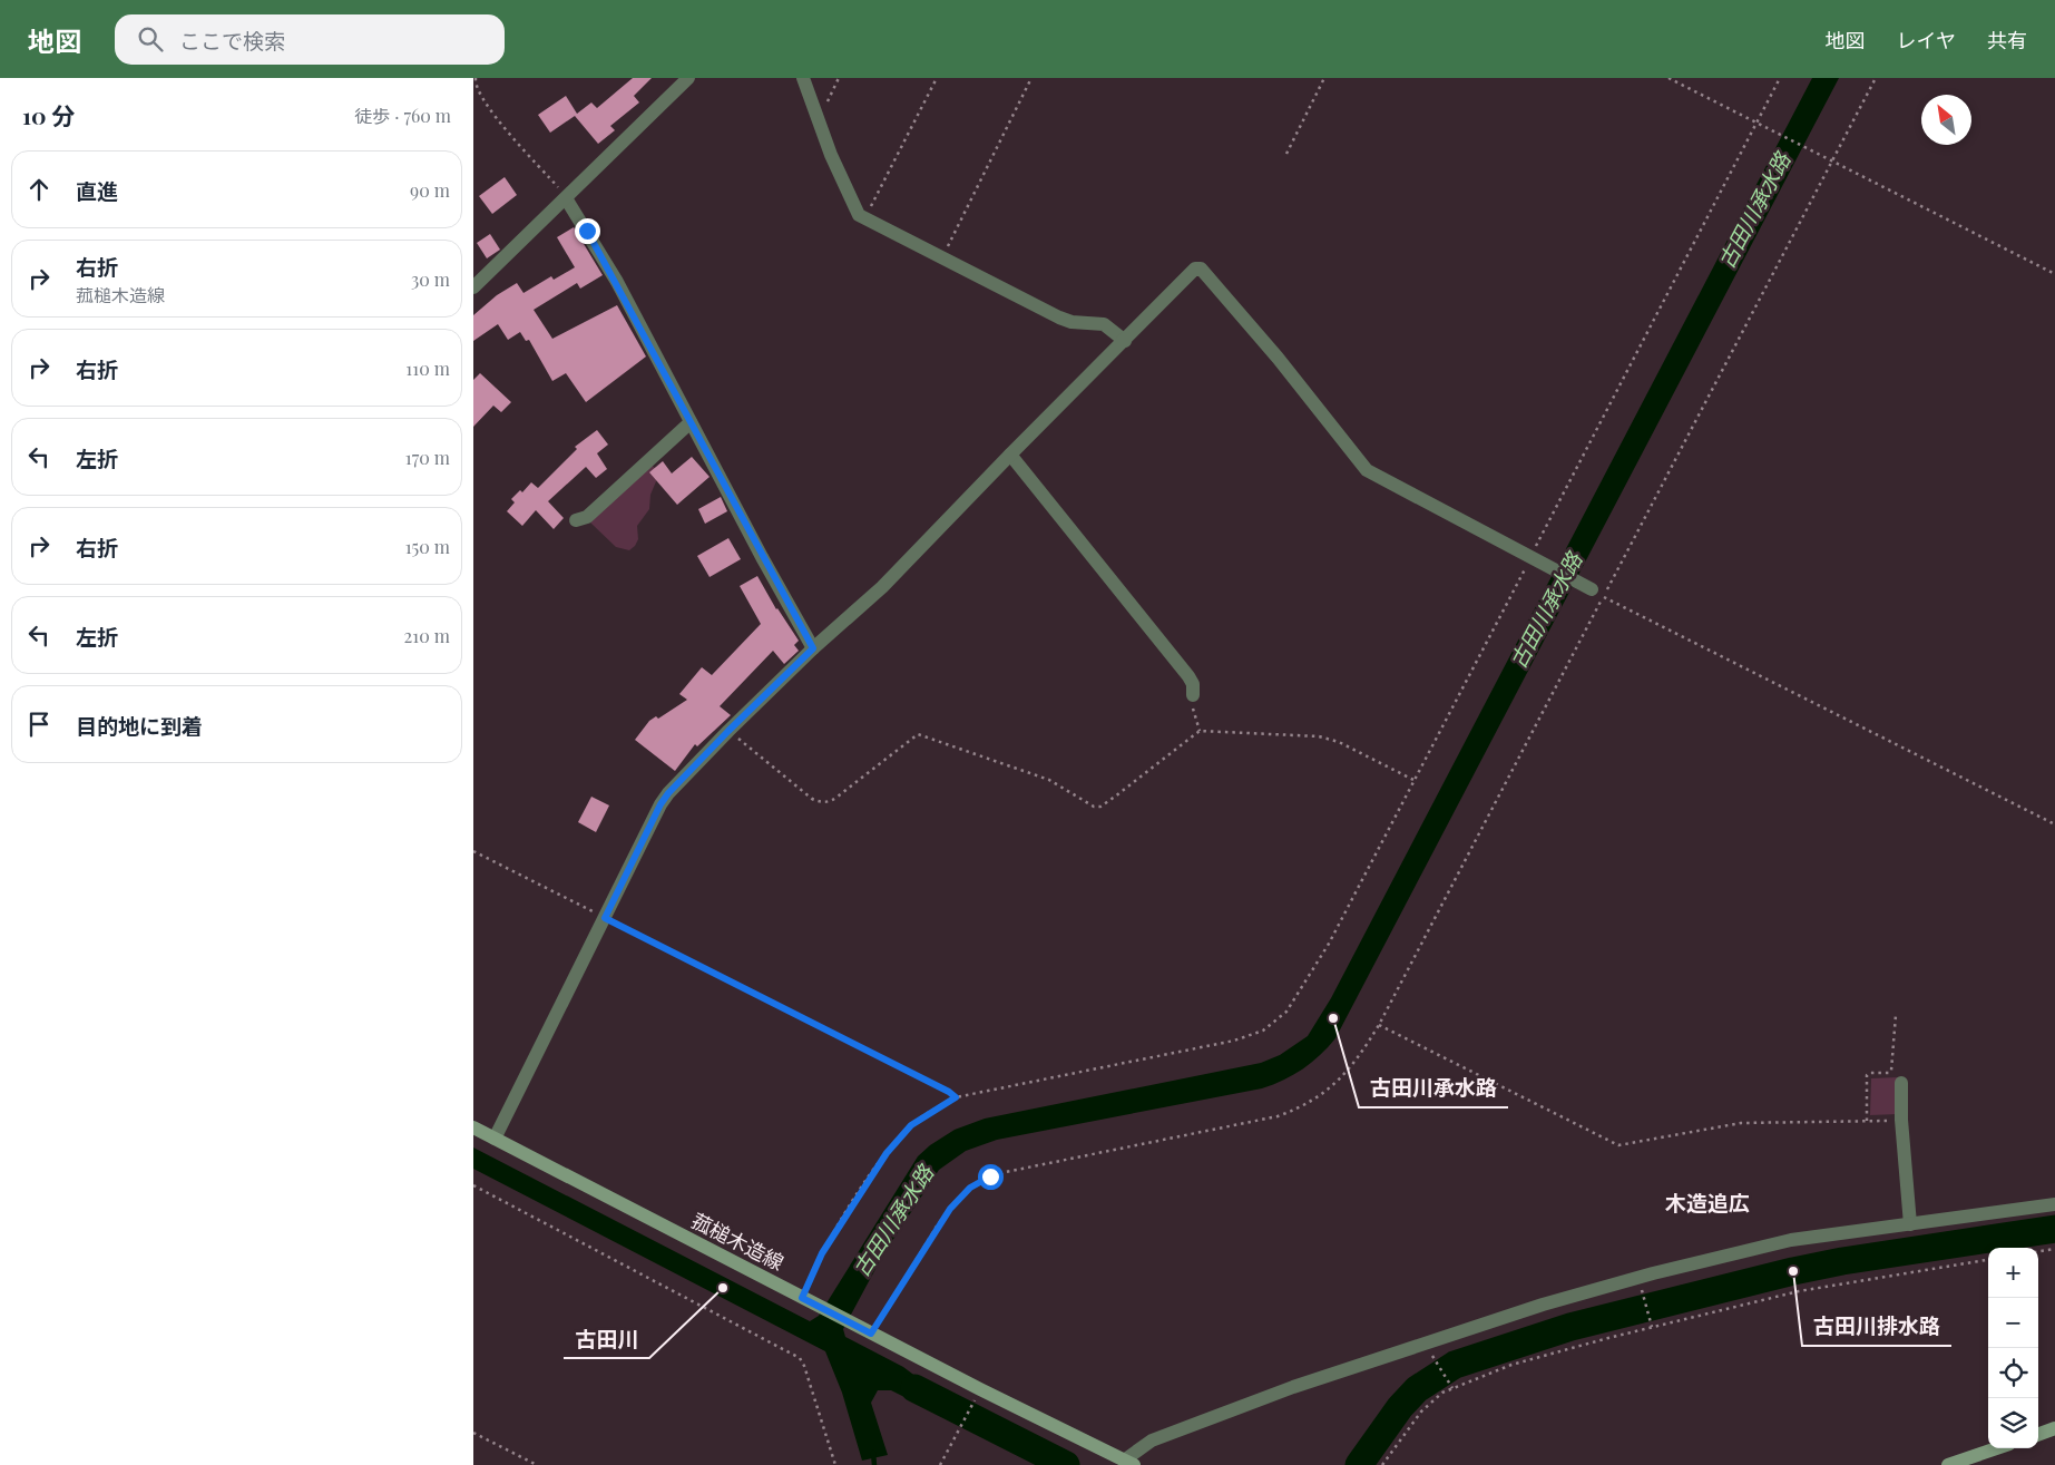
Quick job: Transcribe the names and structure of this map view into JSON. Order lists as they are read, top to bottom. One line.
{"streets":{"main road":["菰槌木造線"]},"districts":["木造追広"],"water":["古田川承水路"],"places":["古田川承水路","古田川排水路","古田川"],"north":"top left","page":{"header":"地図","search":"ここで検索","nav":["地図","レイヤ","共有"],"heading":["10 分","徒歩 · 760 m"],"list":[["直進","90 m"],["右折","菰槌木造線","30 m"],["右折","110 m"],["左折","170 m"],["右折","150 m"],["左折","210 m"],"目的地に到着"],"map_buttons":["+","−"]}}
